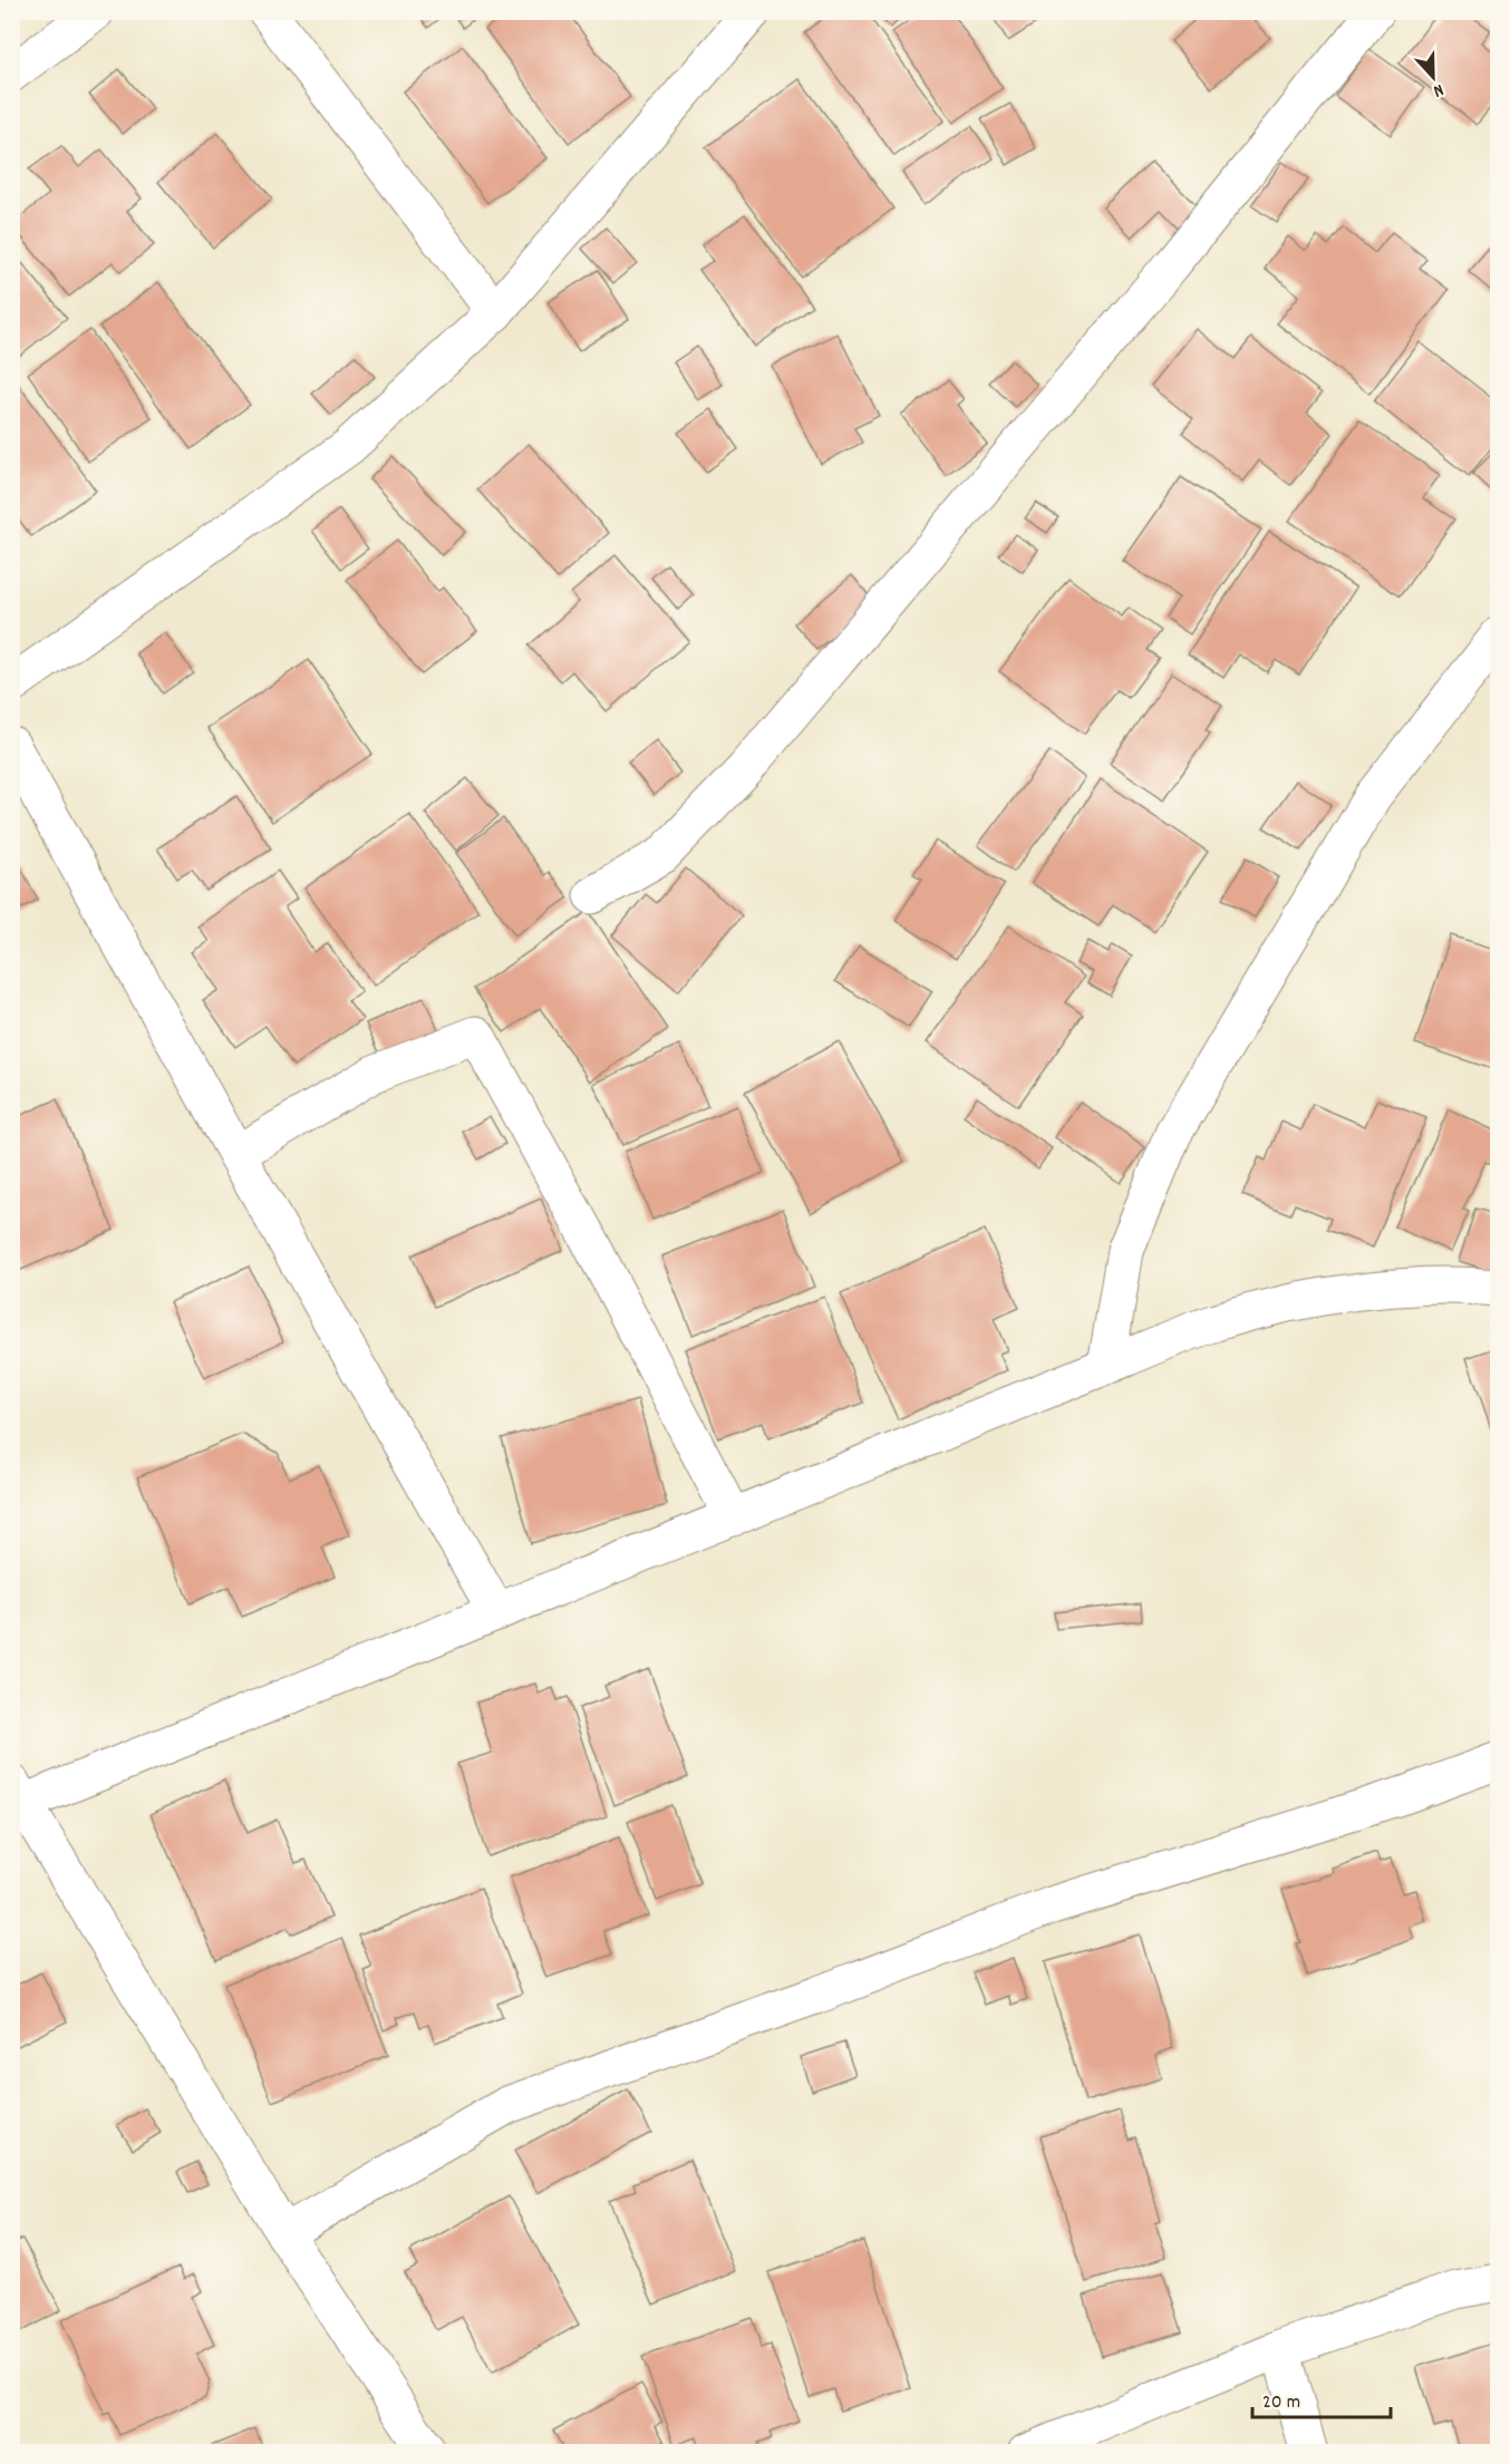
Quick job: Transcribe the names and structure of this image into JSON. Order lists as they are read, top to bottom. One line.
{"scale_bar":"20 m","north":"bottom"}
